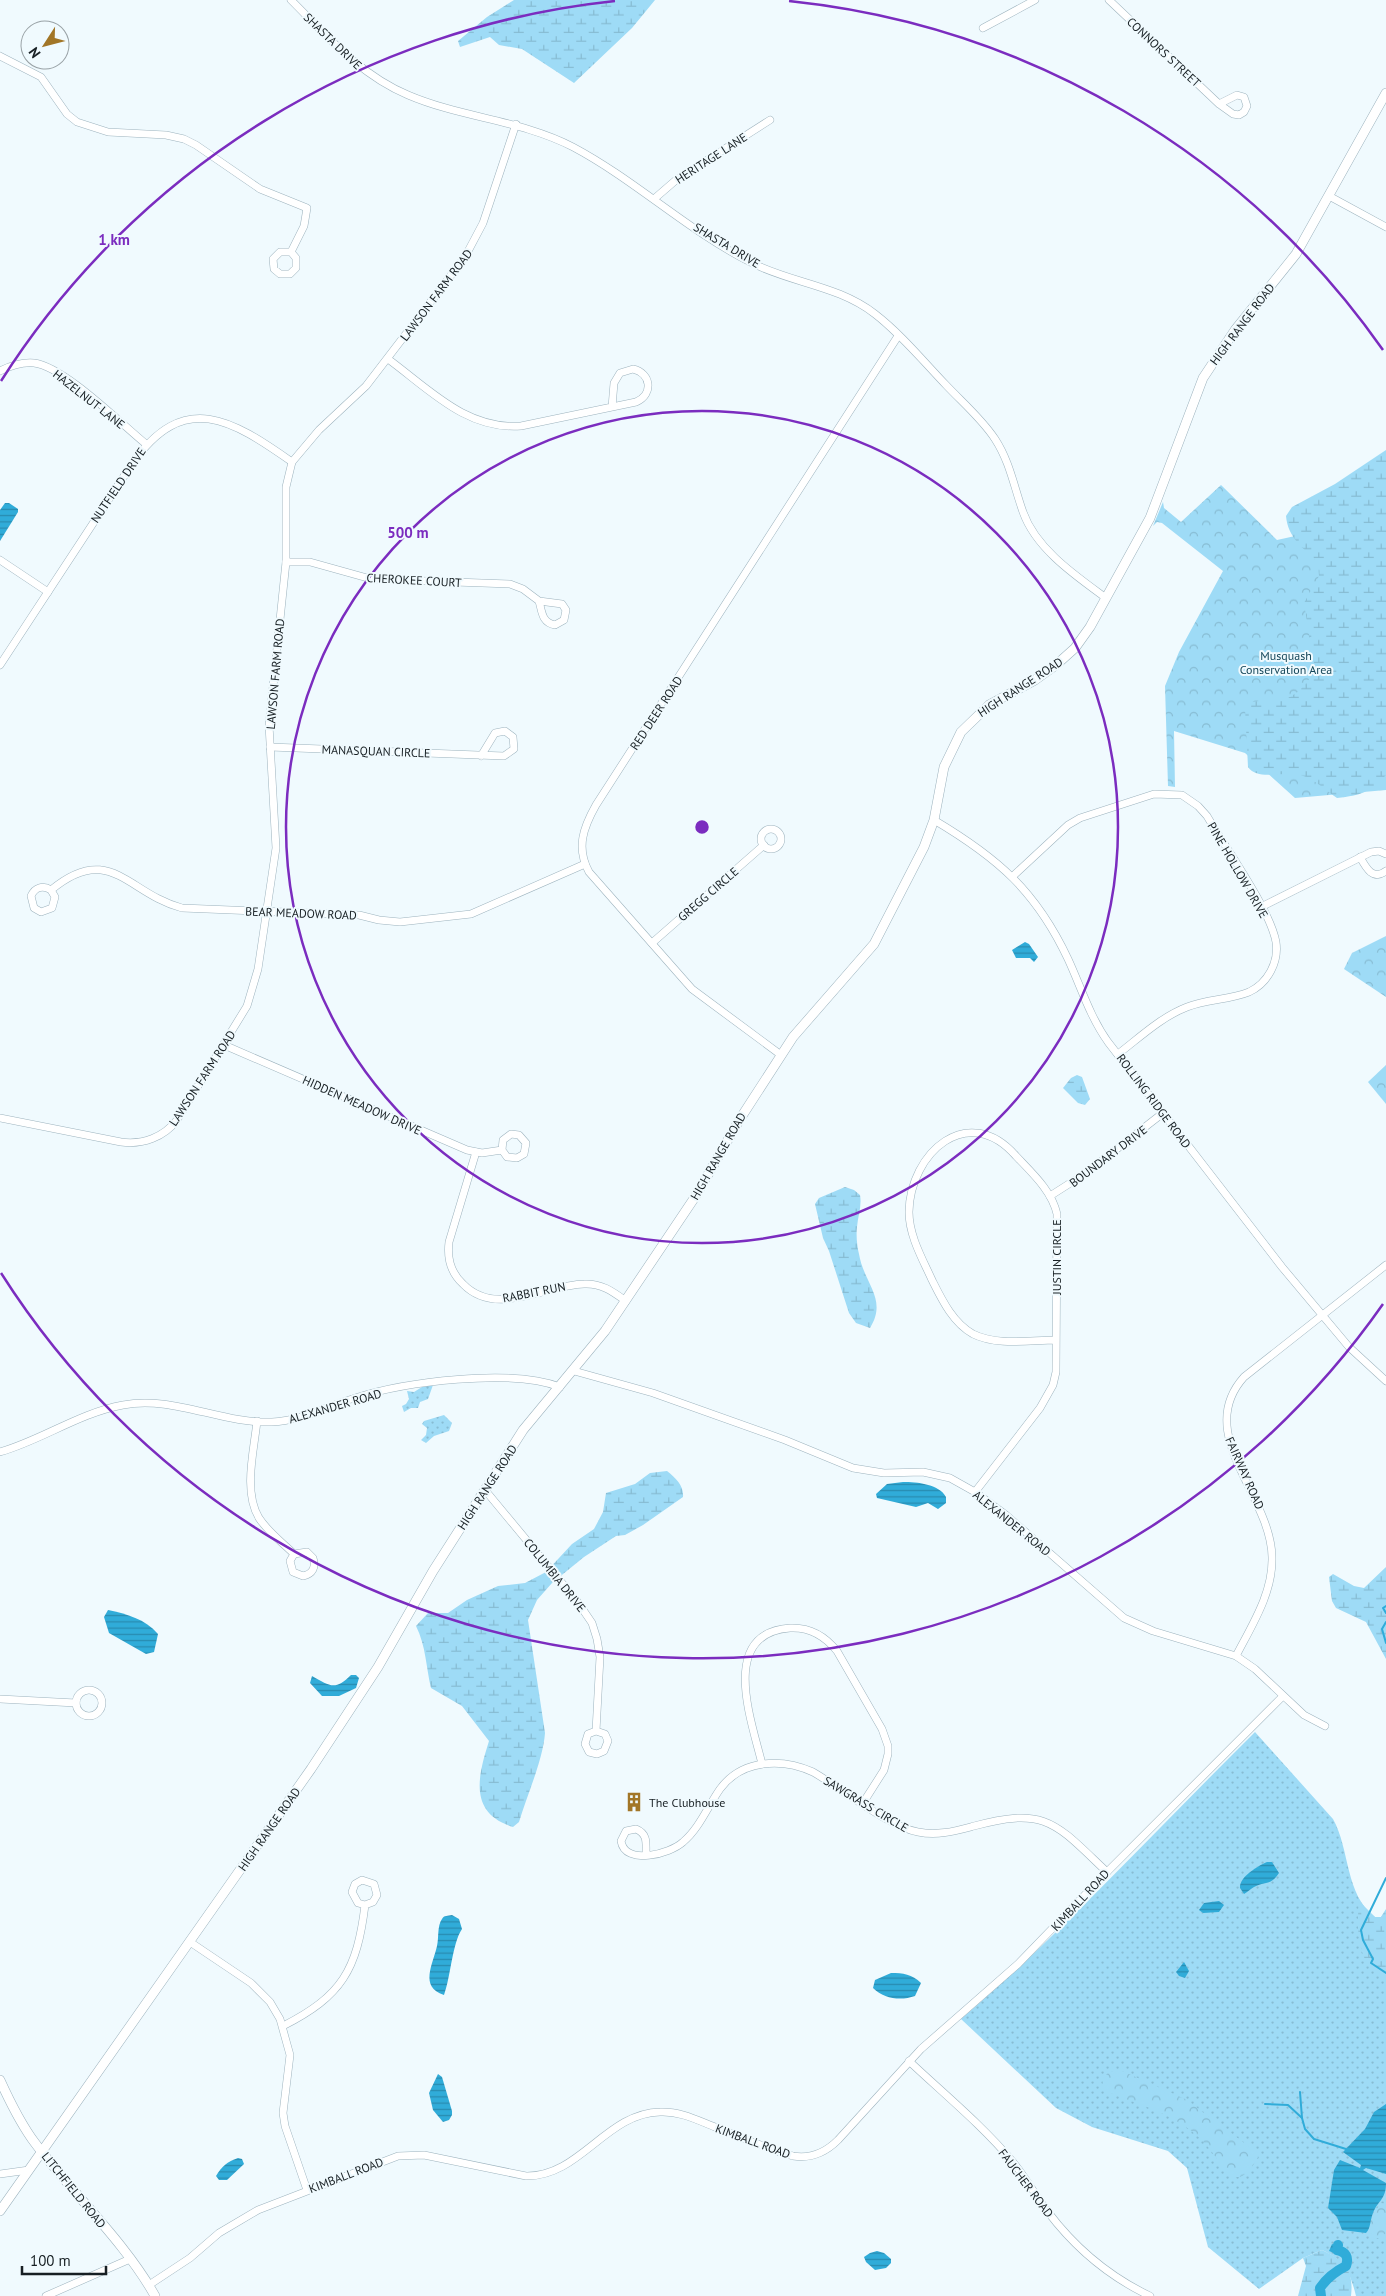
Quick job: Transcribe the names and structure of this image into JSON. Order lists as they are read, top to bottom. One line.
{"streets":{"street":["SHASTA DRIVE","CONNORS STREET","HERITAGE LANE","LAWSON FARM ROAD","HIGH RANGE ROAD","HAZELNUT LANE","NUTFIELD DRIVE","CHEROKEE COURT","RED DEER ROAD","MANASQUAN CIRCLE","PINE HOLLOW DRIVE","GREGG CIRCLE","BEAR MEADOW ROAD","ROLLING RIDGE ROAD","HIDDEN MEADOW DRIVE","BOUNDARY DRIVE","JUSTIN CIRCLE","RABBIT RUN","ALEXANDER ROAD","FAIRWAY ROAD","COLUMBIA DRIVE","SAWGRASS CIRCLE","KIMBALL ROAD","FAUCHER ROAD","LITCHFIELD ROAD"]},"crossings":[["SHASTA DRIVE","HERITAGE LANE"],["SHASTA DRIVE","LAWSON FARM ROAD"],["SHASTA DRIVE","HIGH RANGE ROAD"],["SHASTA DRIVE","RED DEER ROAD"],["LAWSON FARM ROAD","NUTFIELD DRIVE"],["LAWSON FARM ROAD","CHEROKEE COURT"],["LAWSON FARM ROAD","MANASQUAN CIRCLE"],["LAWSON FARM ROAD","BEAR MEADOW ROAD"],["LAWSON FARM ROAD","HIDDEN MEADOW DRIVE"],["HIGH RANGE ROAD","RED DEER ROAD"],["HIGH RANGE ROAD","ROLLING RIDGE ROAD"],["HIGH RANGE ROAD","RABBIT RUN"],["HIGH RANGE ROAD","ALEXANDER ROAD"],["HIGH RANGE ROAD","COLUMBIA DRIVE"],["HIGH RANGE ROAD","LITCHFIELD ROAD"],["HAZELNUT LANE","NUTFIELD DRIVE"],["RED DEER ROAD","GREGG CIRCLE"],["RED DEER ROAD","BEAR MEADOW ROAD"],["PINE HOLLOW DRIVE","ROLLING RIDGE ROAD"],["ROLLING RIDGE ROAD","BOUNDARY DRIVE"],["ROLLING RIDGE ROAD","FAIRWAY ROAD"],["HIDDEN MEADOW DRIVE","RABBIT RUN"],["BOUNDARY DRIVE","JUSTIN CIRCLE"],["JUSTIN CIRCLE","ALEXANDER ROAD"],["ALEXANDER ROAD","FAIRWAY ROAD"],["ALEXANDER ROAD","KIMBALL ROAD"],["SAWGRASS CIRCLE","KIMBALL ROAD"],["KIMBALL ROAD","FAUCHER ROAD"],["KIMBALL ROAD","LITCHFIELD ROAD"]],"parks":["Musquash Conservation Area"],"places":{"building":["The Clubhouse"]},"scale_bar":"100 m","north":"bottom left","rings":["1 km","500 m"]}
